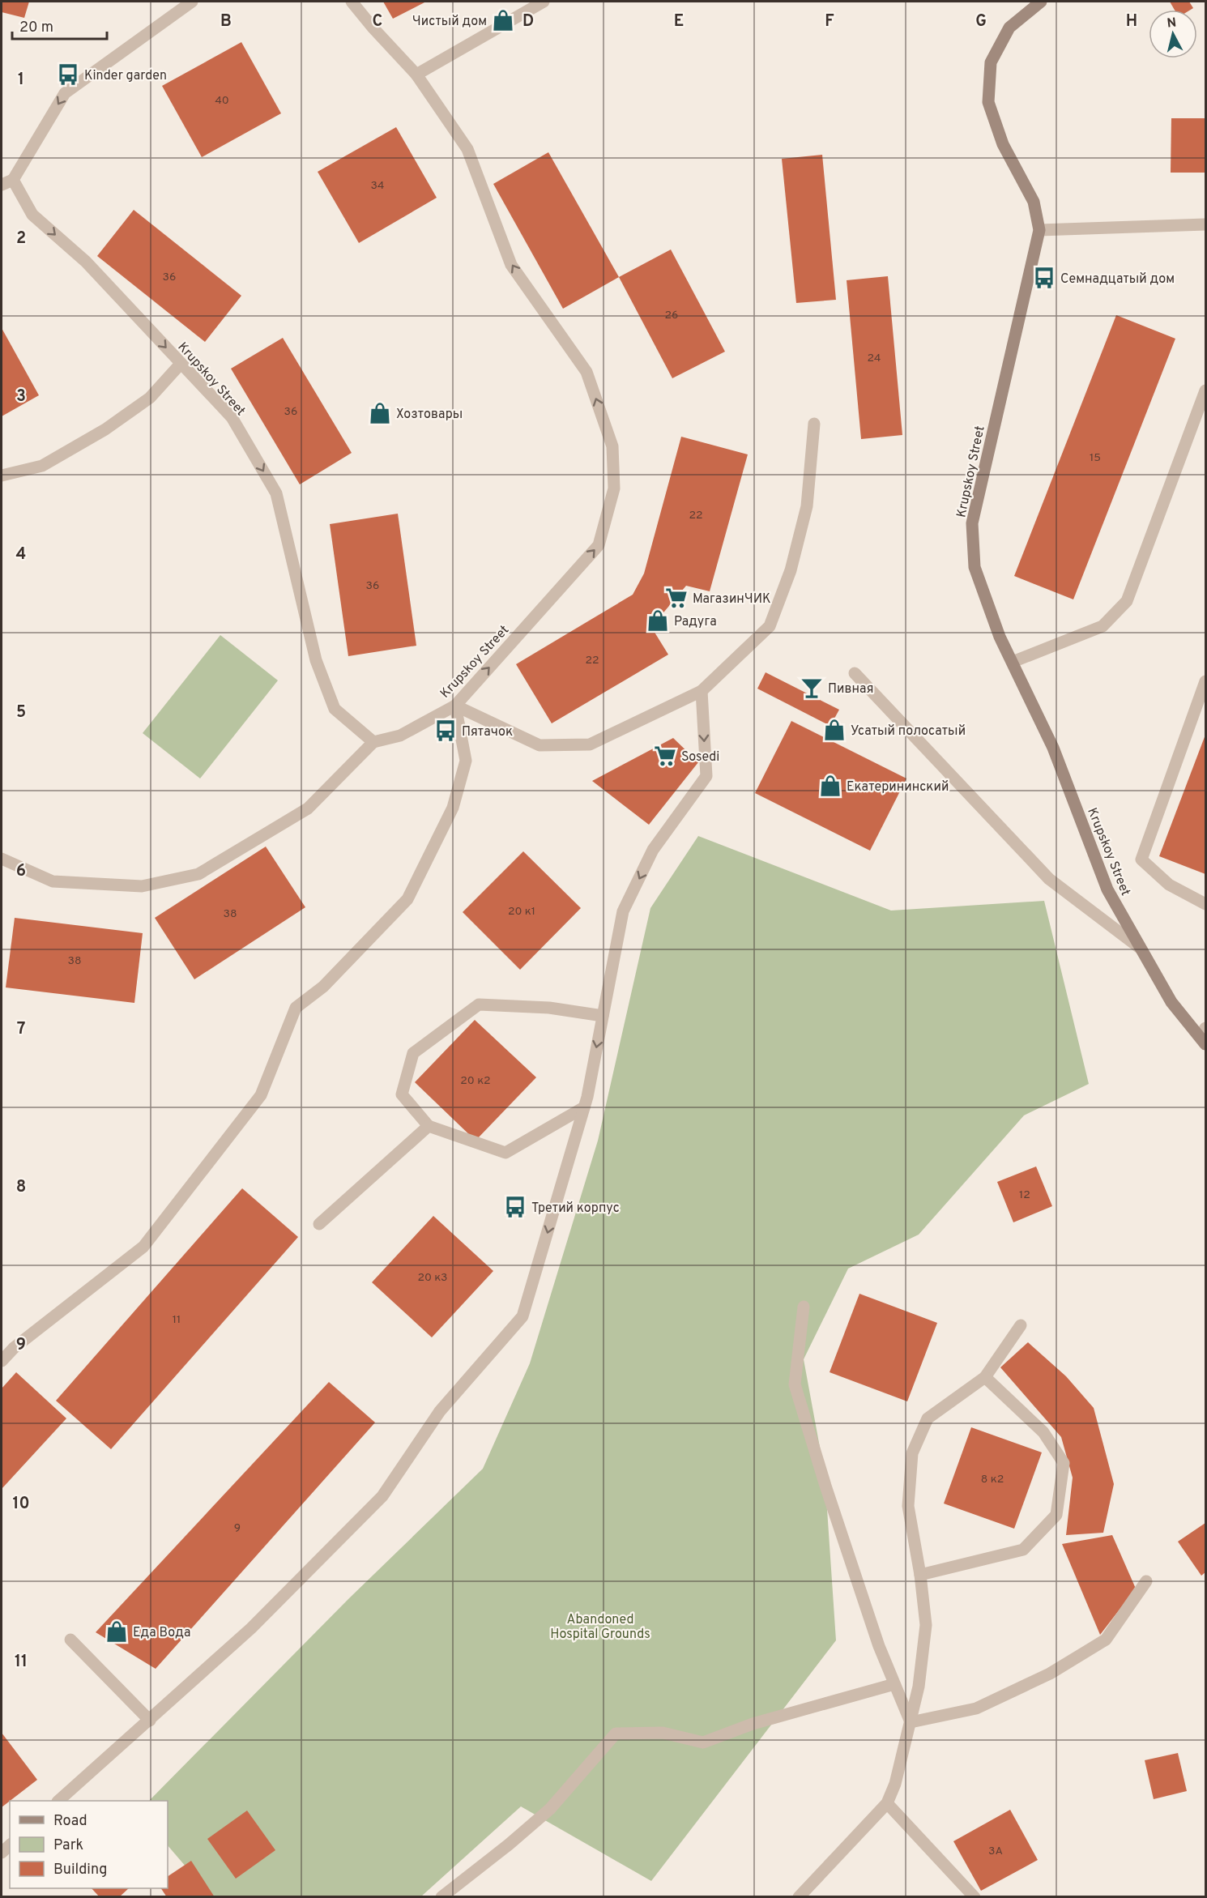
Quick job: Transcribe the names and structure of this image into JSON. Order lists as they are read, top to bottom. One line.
{"streets":{"street":["Krupskoy Street"]},"parks":["Abandoned Hospital Grounds"],"places":{"shop":["Чистый дом","Хозтовары","Радуга","Усатый полосатый","Екатерининский","Еда Вода"],"bus stop":["Kinder garden","Семнадцатый дом","Пятачок","Третий корпус"],"supermarket":["МагазинЧИК","Sosedi"],"bar":["Пивная"]},"house_numbers":["40","34","36","26","24","36","15","22","36","22","20 к1","38","38","20 к2","12","20 к3","11","8 к2","9","3А"],"legend":["Road","Park","Building"],"scale_bar":"20 m","north":"top","grid":{"columns":["B","C","D","E","F","G","H"],"rows":["1","2","3","4","5","6","7","8","9","10","11"]}}
